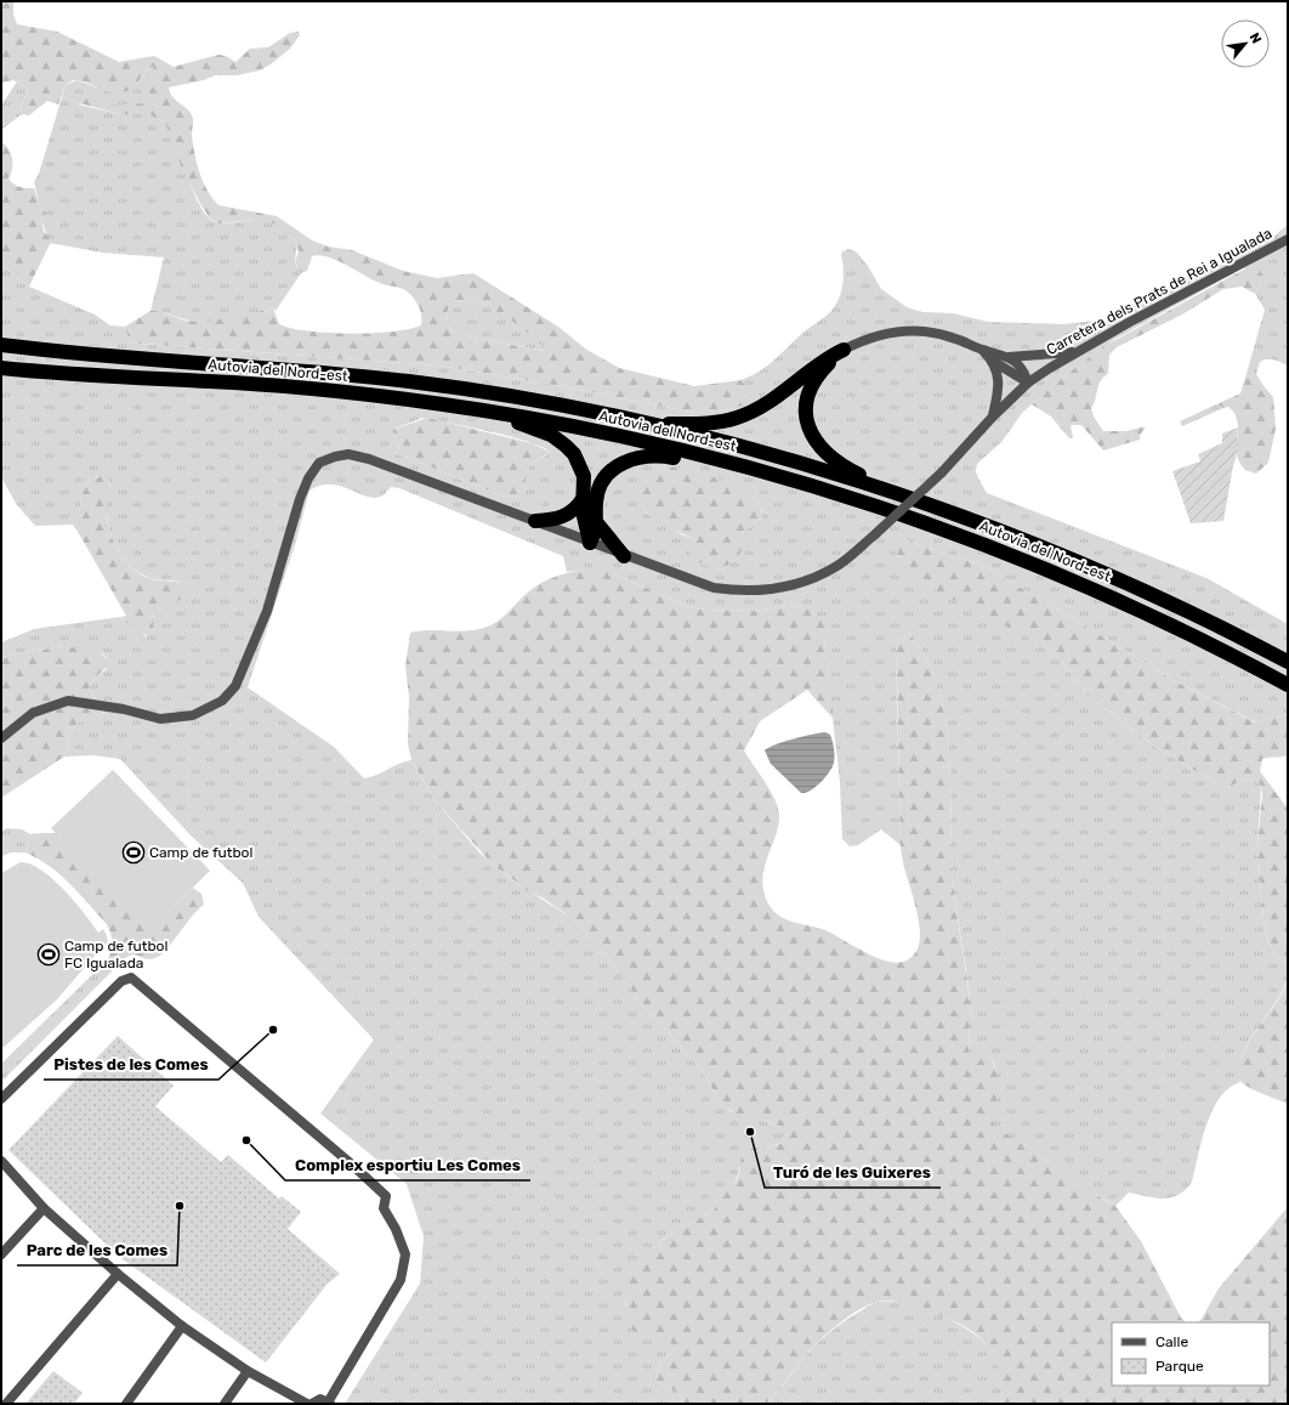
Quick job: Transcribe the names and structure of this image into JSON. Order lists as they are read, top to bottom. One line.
{"streets":{"highway":["Autovia del Nord-est"],"street":["Carretera dels Prats de Rei a Igualada"]},"places":{"sports":["Camp de futbol","Camp de futbol FC Igualada"],"other":["Pistes de les Comes","Turó de les Guixeres","Complex esportiu Les Comes","Parc de les Comes"]},"legend":["Calle","Parque"],"north":"top right"}
